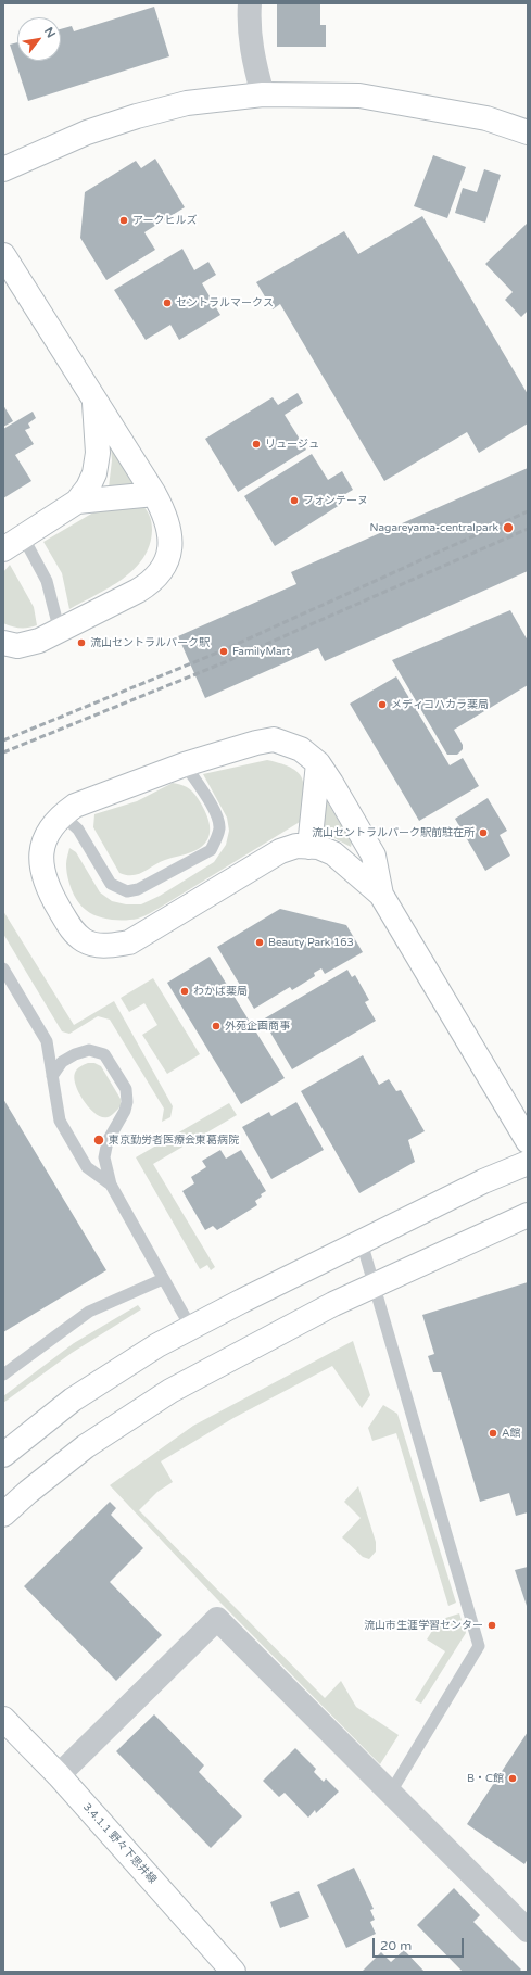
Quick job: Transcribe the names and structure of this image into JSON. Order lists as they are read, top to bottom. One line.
{"streets":{"street":["3.4.1.1 野々下思井線"]},"places":["アークヒルズ","セントラルマークス","リュージュ","フォンテーヌ","Nagareyama-centralpark","流山セントラルパーク駅","FamilyMart","メディコハカラ薬局","流山セントラルパーク駅前駐在所","Beauty Park 163","わかば薬局","外苑企画商事","東京勤労者医療会東葛病院","A館","流山市生涯学習センター","B・C館"],"scale_bar":"20 m","north":"top right"}
